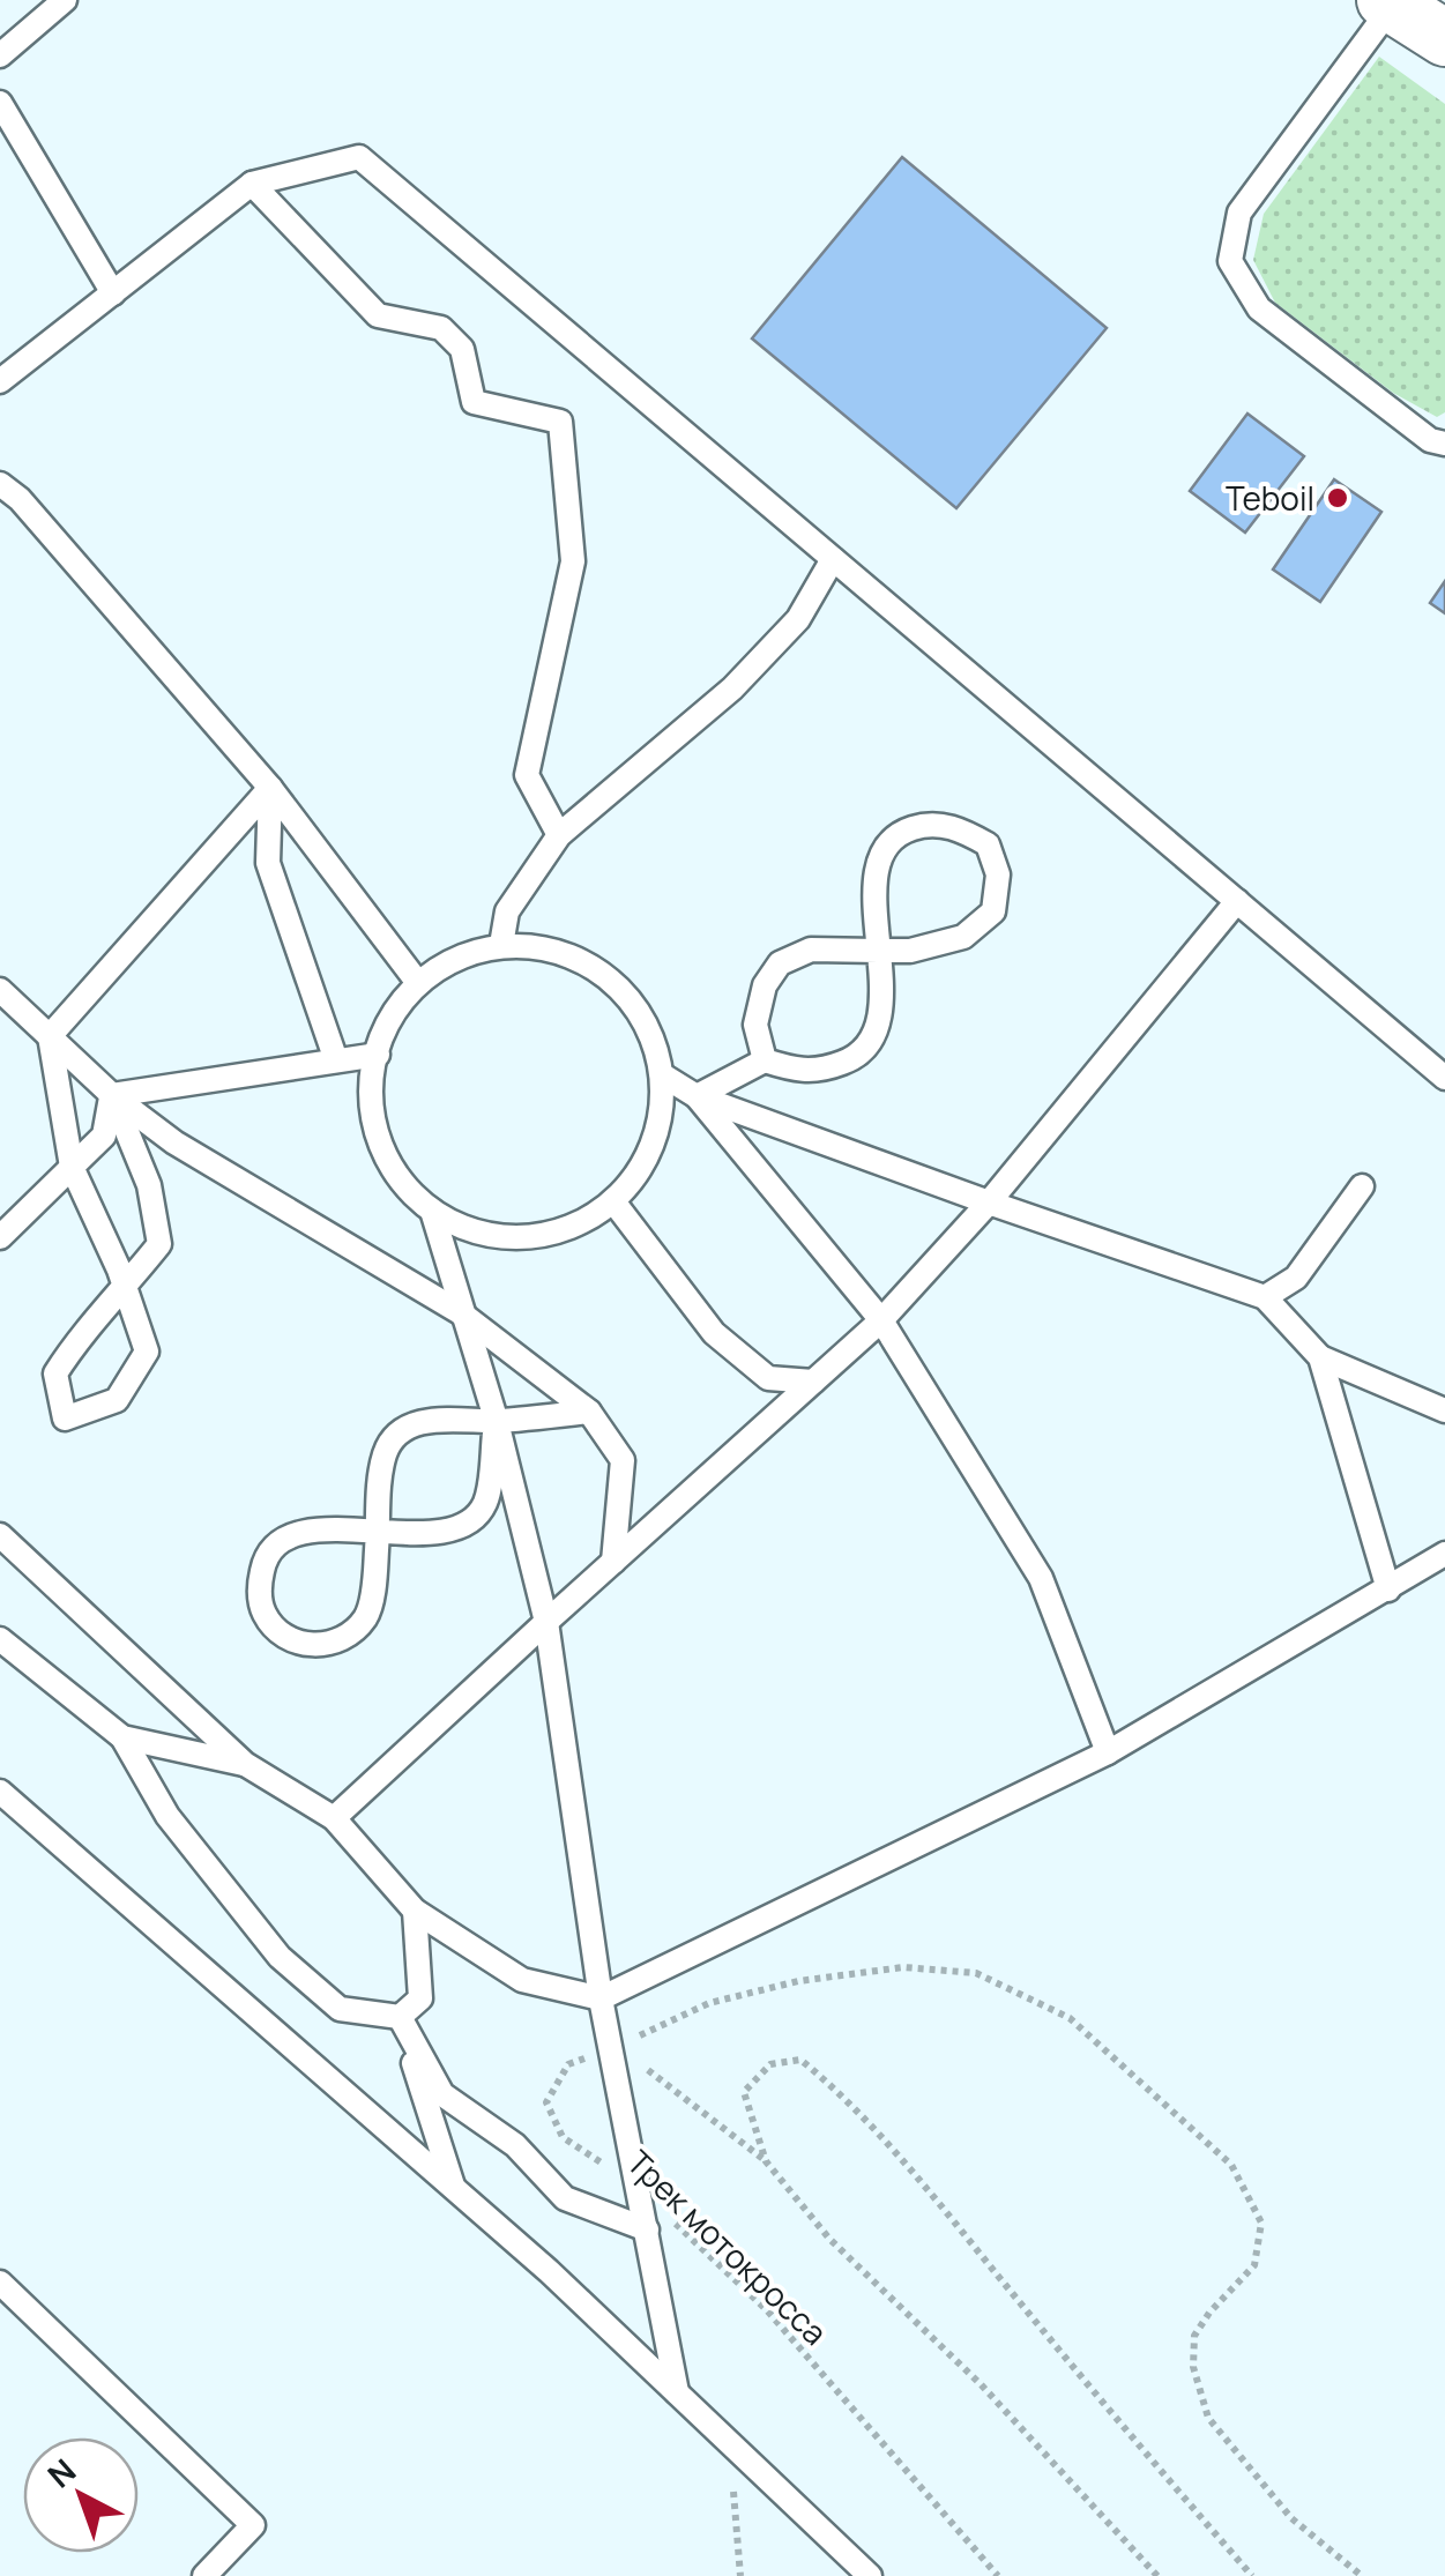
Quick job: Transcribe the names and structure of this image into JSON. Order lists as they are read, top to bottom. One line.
{"streets":{"path":["Трек мотокросса"]},"places":["Teboil"],"north":"top left"}
